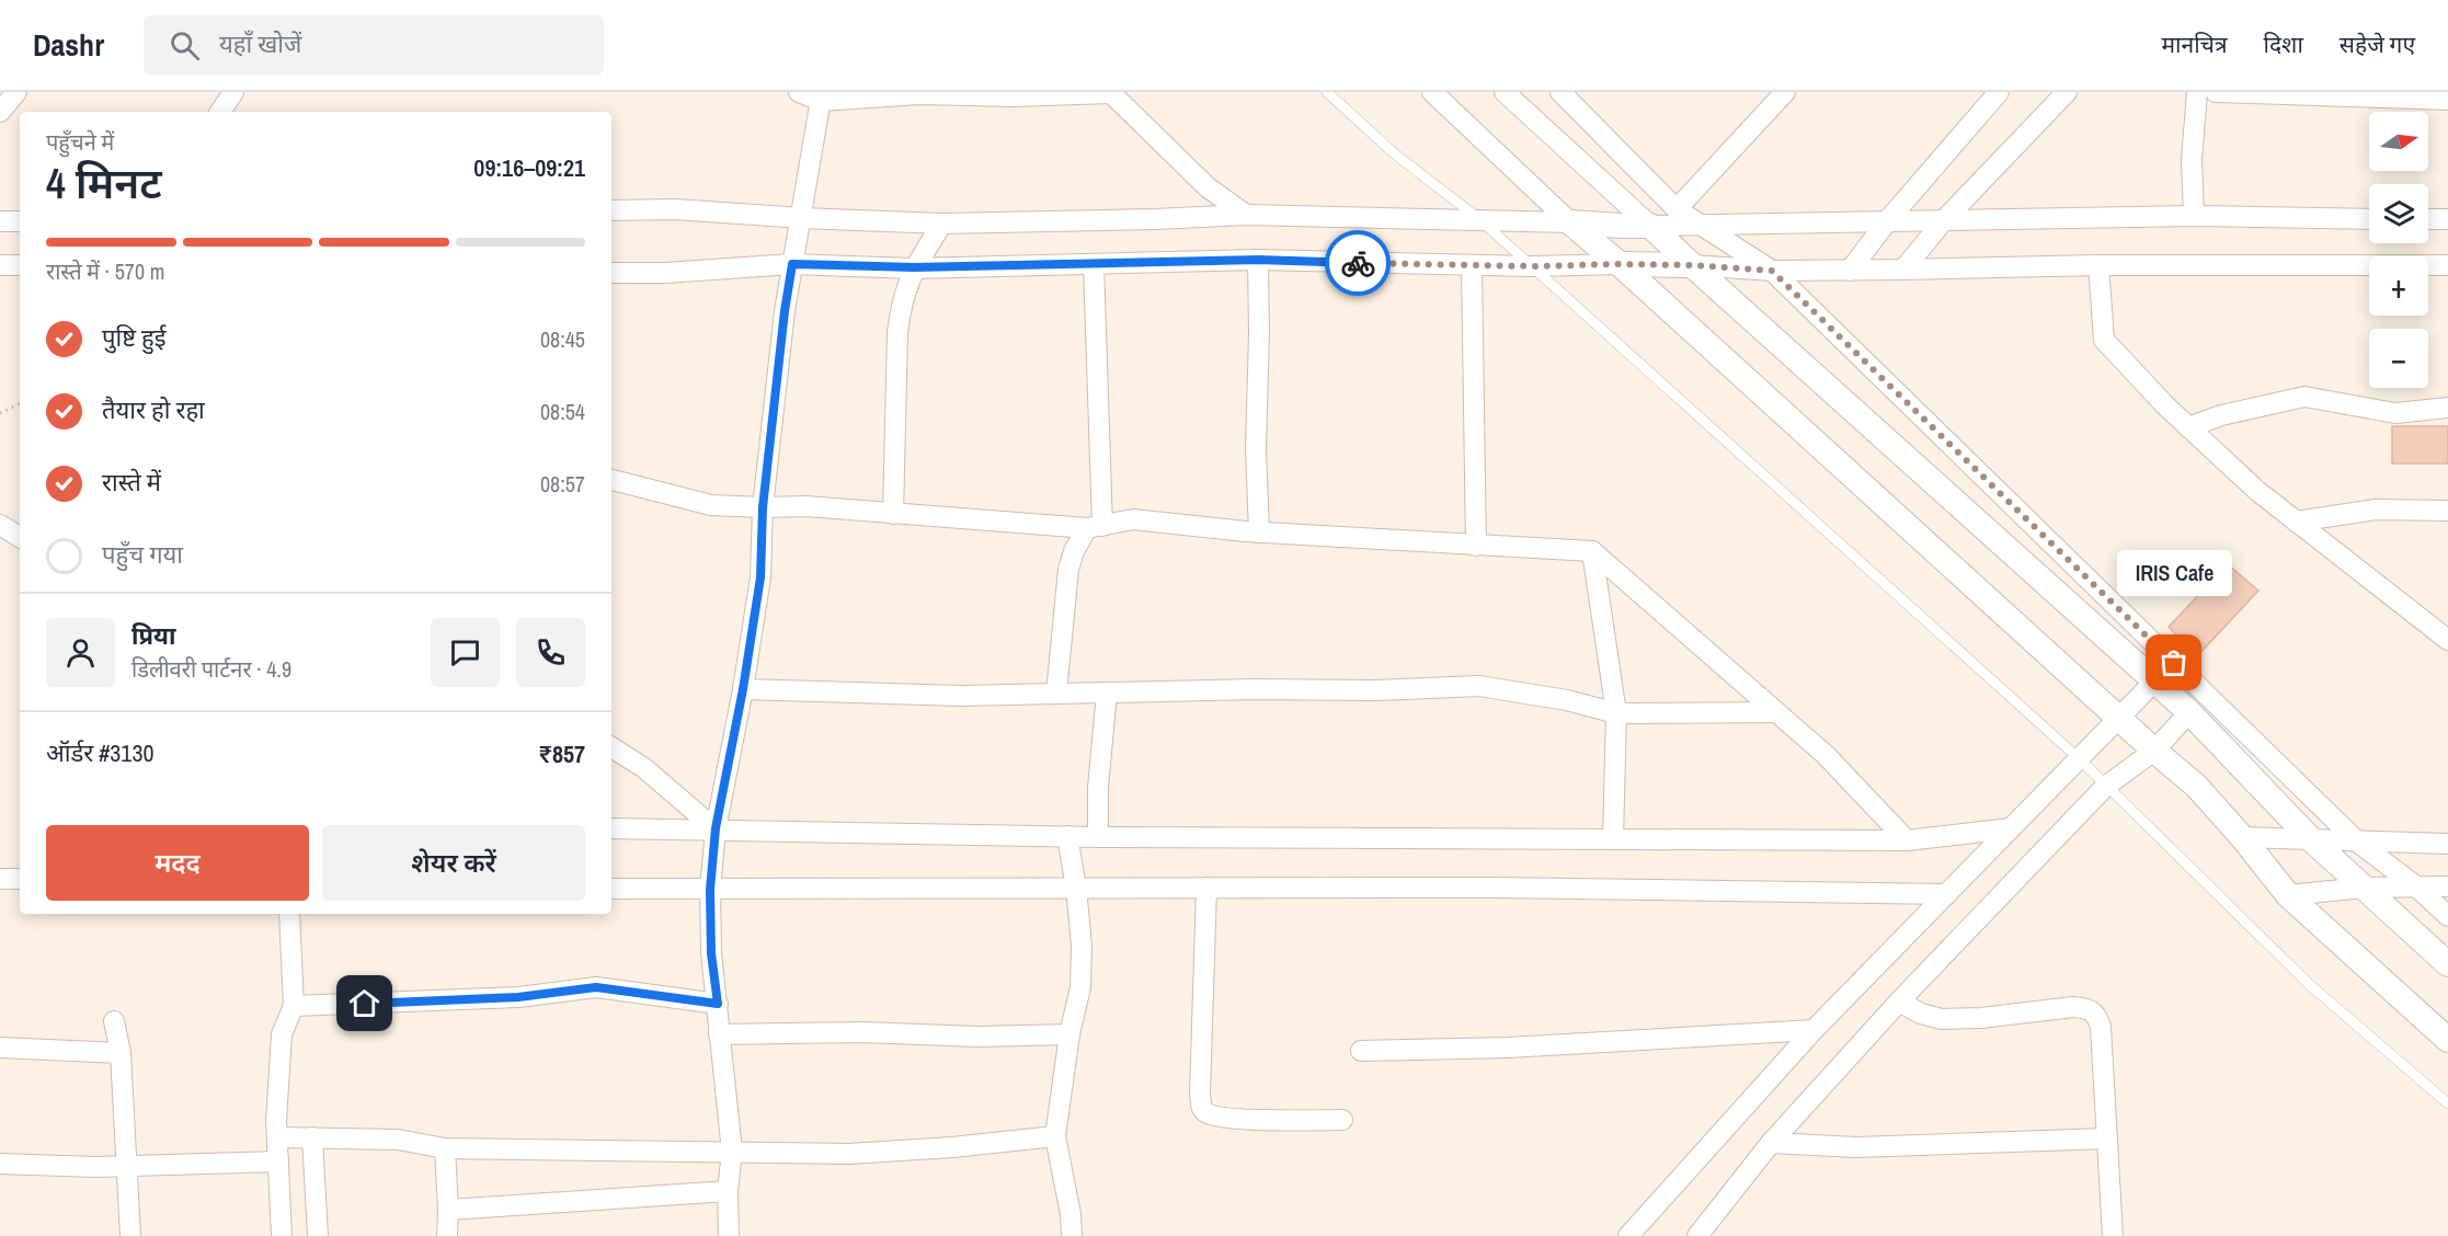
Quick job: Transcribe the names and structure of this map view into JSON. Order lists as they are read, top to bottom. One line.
{"places":["IRIS Cafe"],"north":"right","page":{"header":"Dashr","search":"यहाँ खोजें","nav":["मानचित्र","दिशा","सहेजे गए"],"map_buttons":["+","−"],"heading":["4 मिनट","पहुँचने में","09:16–09:21"],"panel":["प्रिया","डिलीवरी पार्टनर · 4.9","ऑर्डर #3130","₹857"],"bar":"रास्ते में · 570 m","list":[["पुष्टि हुई","08:45"],["तैयार हो रहा","08:54"],["रास्ते में","08:57"],"पहुँच गया"],"bubble":"IRIS Cafe","buttons":["मदद","शेयर करें"]}}
